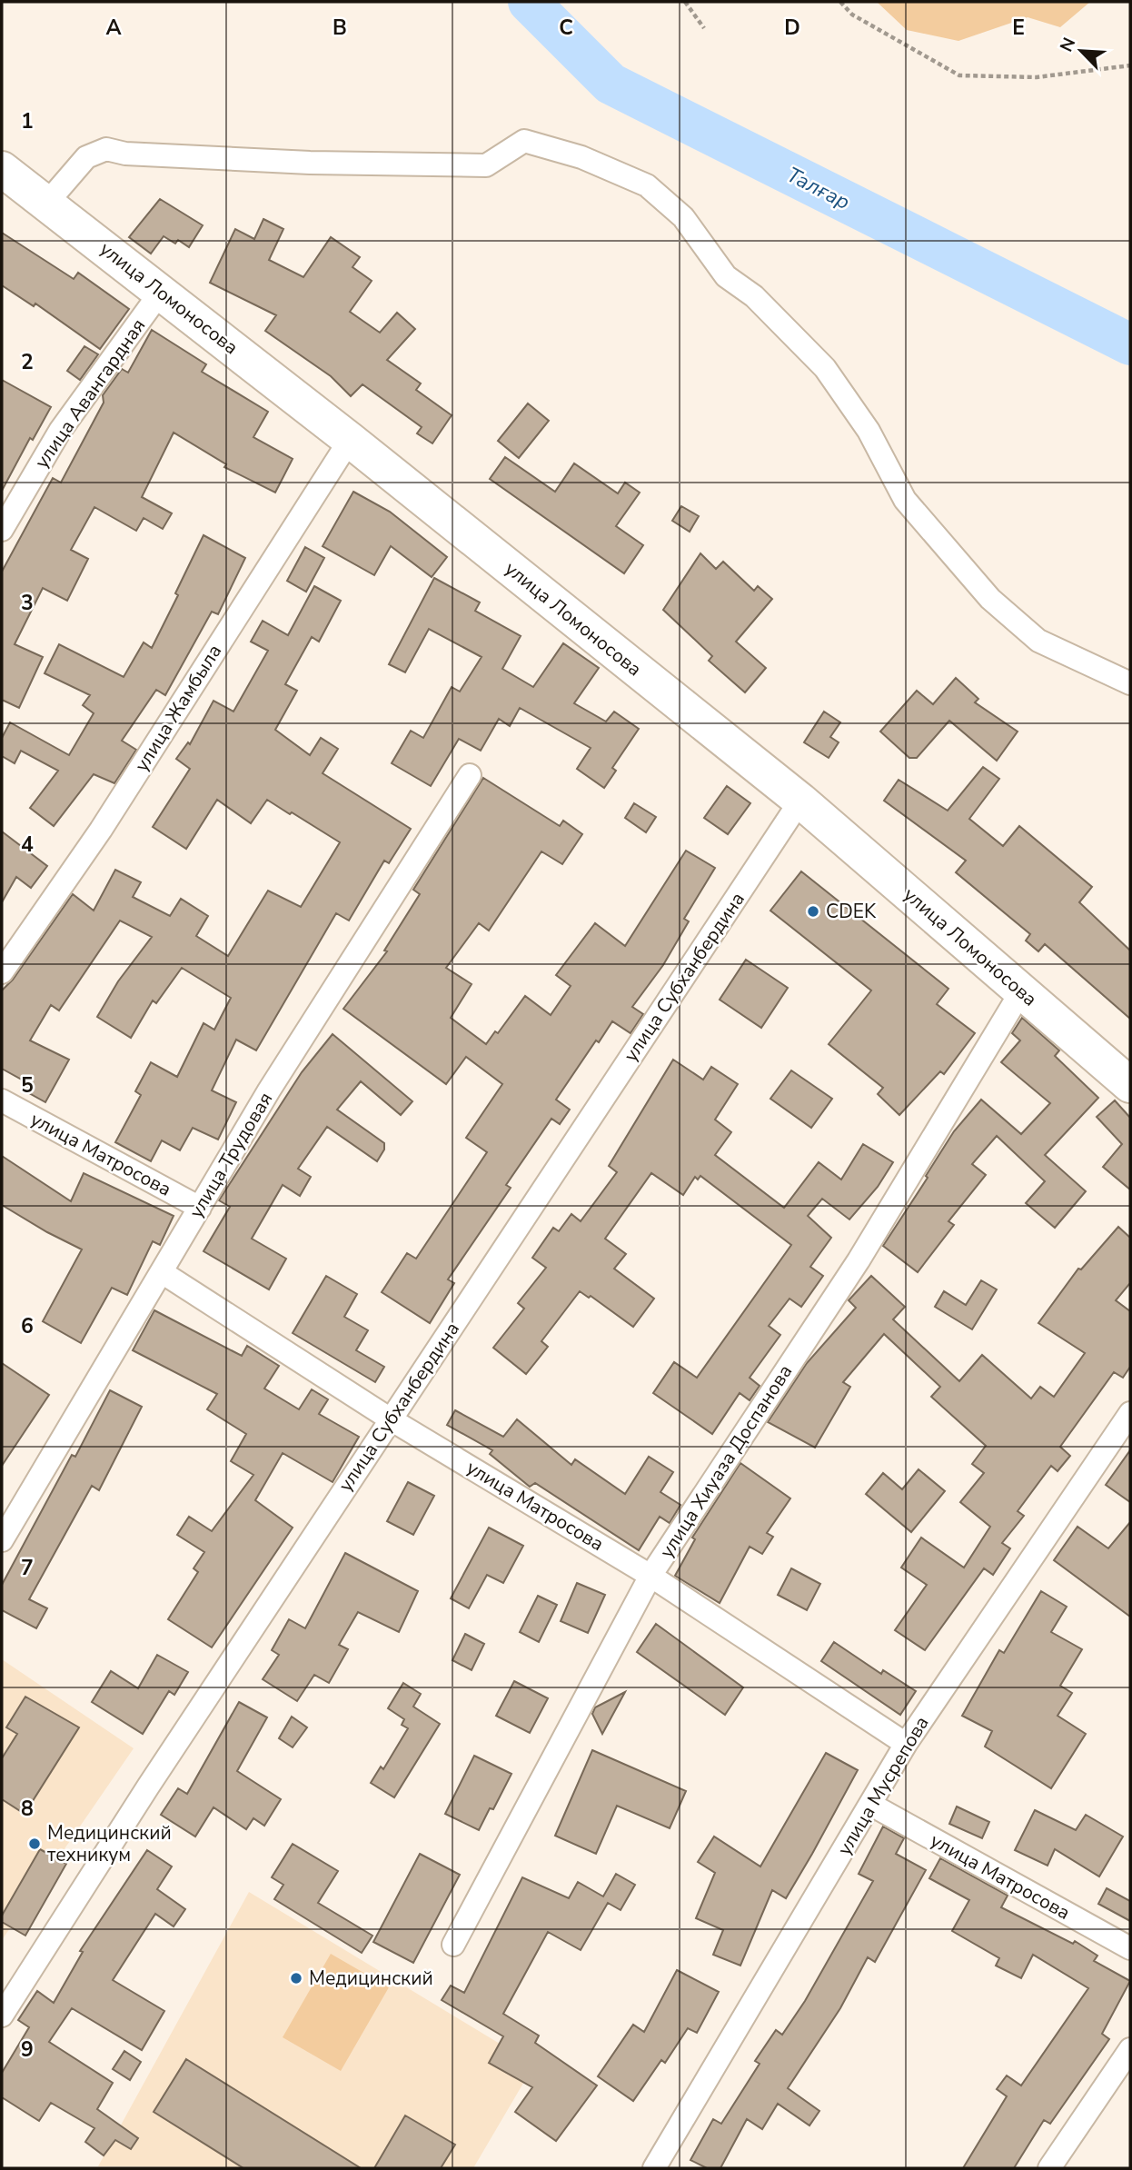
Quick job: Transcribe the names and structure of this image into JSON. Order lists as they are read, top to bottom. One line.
{"streets":{"main road":["улица Ломоносова"],"street":["улица Авангардная","улица Жамбыла","улица Субханбердина","улица Матросова","улица Трудовая","улица Хиуаза Доспанова","улица Мусрепова"]},"crossings":[["улица Ломоносова","улица Авангардная"],["улица Ломоносова","улица Жамбыла"],["улица Ломоносова","улица Субханбердина"],["улица Ломоносова","улица Хиуаза Доспанова"],["улица Субханбердина","улица Матросова"],["улица Матросова","улица Трудовая"],["улица Матросова","улица Хиуаза Доспанова"],["улица Матросова","улица Мусрепова"]],"water":["Талғар"],"places":["CDEK","Медицинский техникум","Медицинский"],"north":"top left","grid":{"columns":["A","B","C","D","E"],"rows":["1","2","3","4","5","6","7","8","9"]}}
